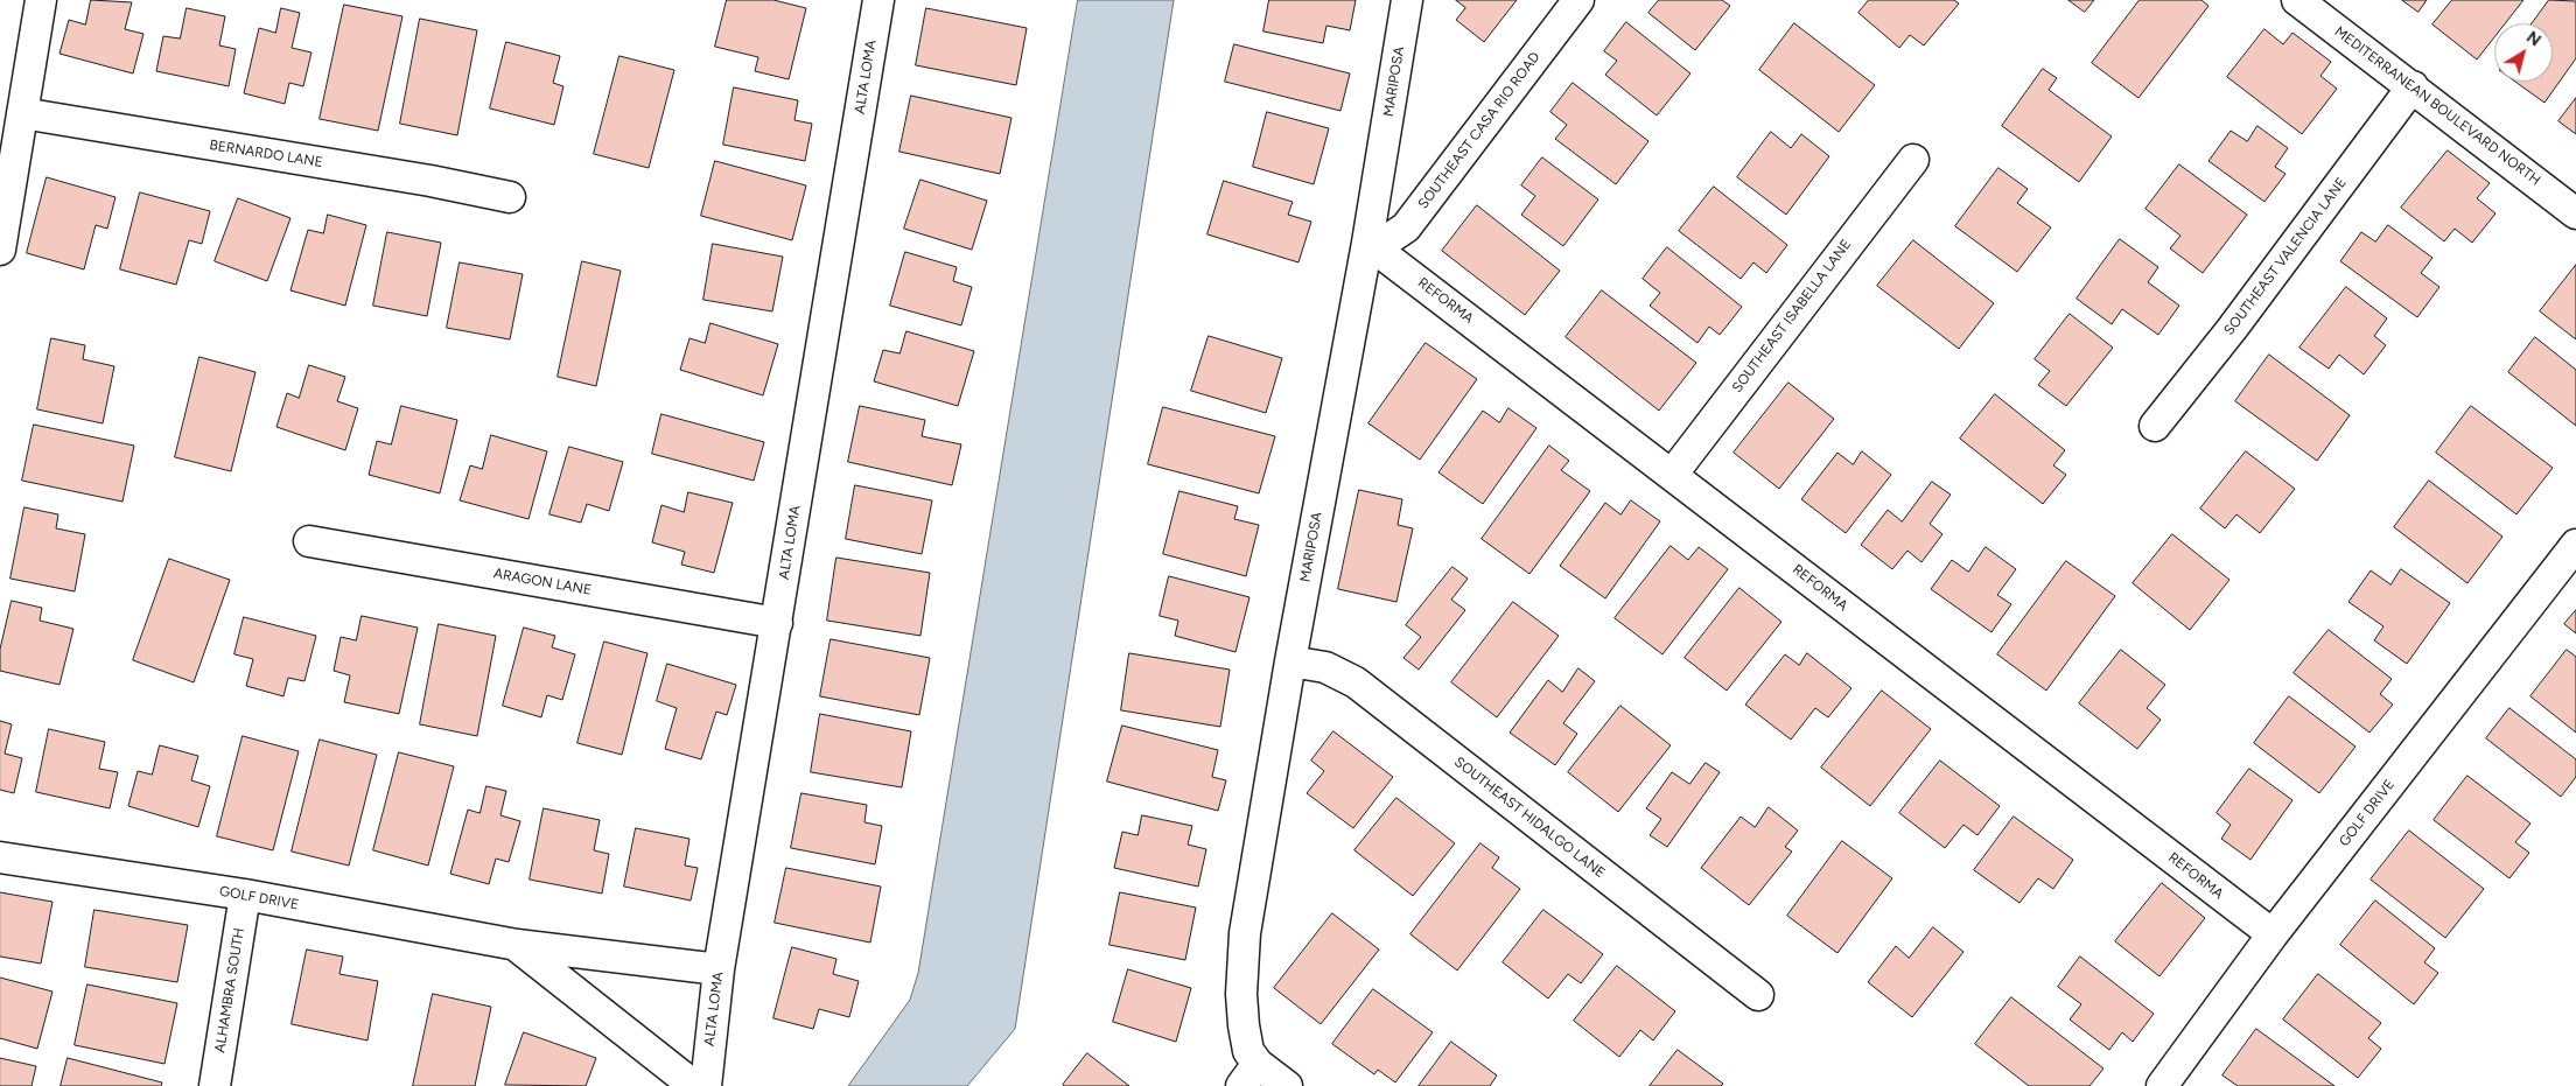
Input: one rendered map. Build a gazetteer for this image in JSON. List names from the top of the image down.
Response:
{
  "streets": {
    "street": [
      "ALTA LOMA",
      "MARIPOSA",
      "MEDITERRANEAN BOULEVARD NORTH",
      "SOUTHEAST CASA RIO ROAD",
      "BERNARDO LANE",
      "SOUTHEAST VALENCIA LANE",
      "REFORMA",
      "SOUTHEAST ISABELLA LANE",
      "ARAGON LANE",
      "GOLF DRIVE",
      "SOUTHEAST HIDALGO LANE",
      "ALHAMBRA SOUTH"
    ]
  },
  "crossings": [
    ["ALTA LOMA", "ARAGON LANE"],
    ["ALTA LOMA", "GOLF DRIVE"],
    ["MARIPOSA", "SOUTHEAST CASA RIO ROAD"],
    ["MARIPOSA", "REFORMA"],
    ["MARIPOSA", "SOUTHEAST HIDALGO LANE"],
    ["MEDITERRANEAN BOULEVARD NORTH", "SOUTHEAST VALENCIA LANE"],
    ["SOUTHEAST CASA RIO ROAD", "REFORMA"],
    ["REFORMA", "SOUTHEAST ISABELLA LANE"],
    ["REFORMA", "GOLF DRIVE"],
    ["GOLF DRIVE", "ALHAMBRA SOUTH"]
  ],
  "north": "top right"
}
